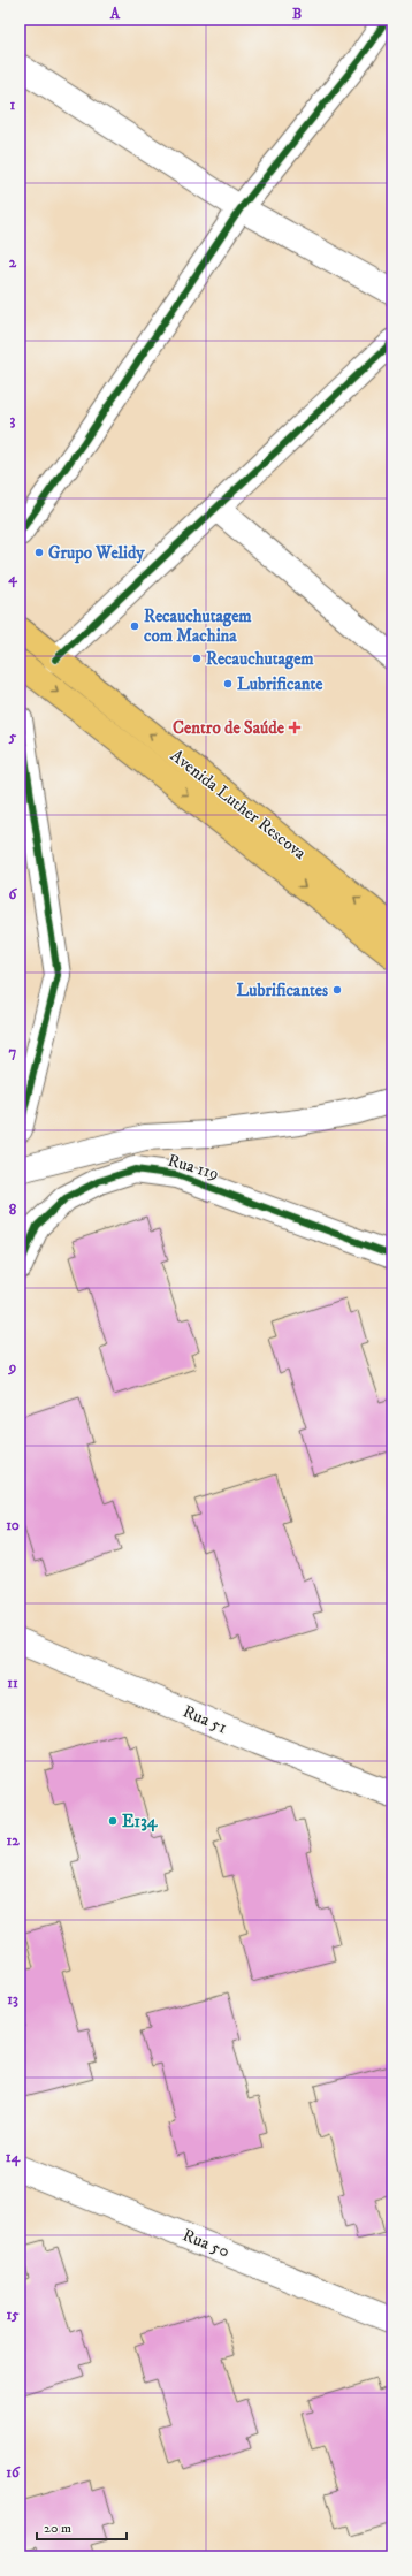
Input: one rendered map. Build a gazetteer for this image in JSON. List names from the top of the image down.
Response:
{
  "streets": {
    "main road": ["Avenida Luther Rescova"],
    "street": ["Rua 119", "Rua 51", "Rua 50"]
  },
  "places": {
    "other": [
      "Grupo Welidy",
      "Recauchutagem com Machina",
      "Recauchutagem",
      "Lubrificante",
      "Lubrificantes",
      "E134"
    ],
    "health": ["Centro de Saúde"]
  },
  "scale_bar": "20 m",
  "grid": {
    "columns": ["A", "B"],
    "rows": [
      "1",
      "2",
      "3",
      "4",
      "5",
      "6",
      "7",
      "8",
      "9",
      "10",
      "11",
      "12",
      "13",
      "14",
      "15",
      "16"
    ]
  }
}
